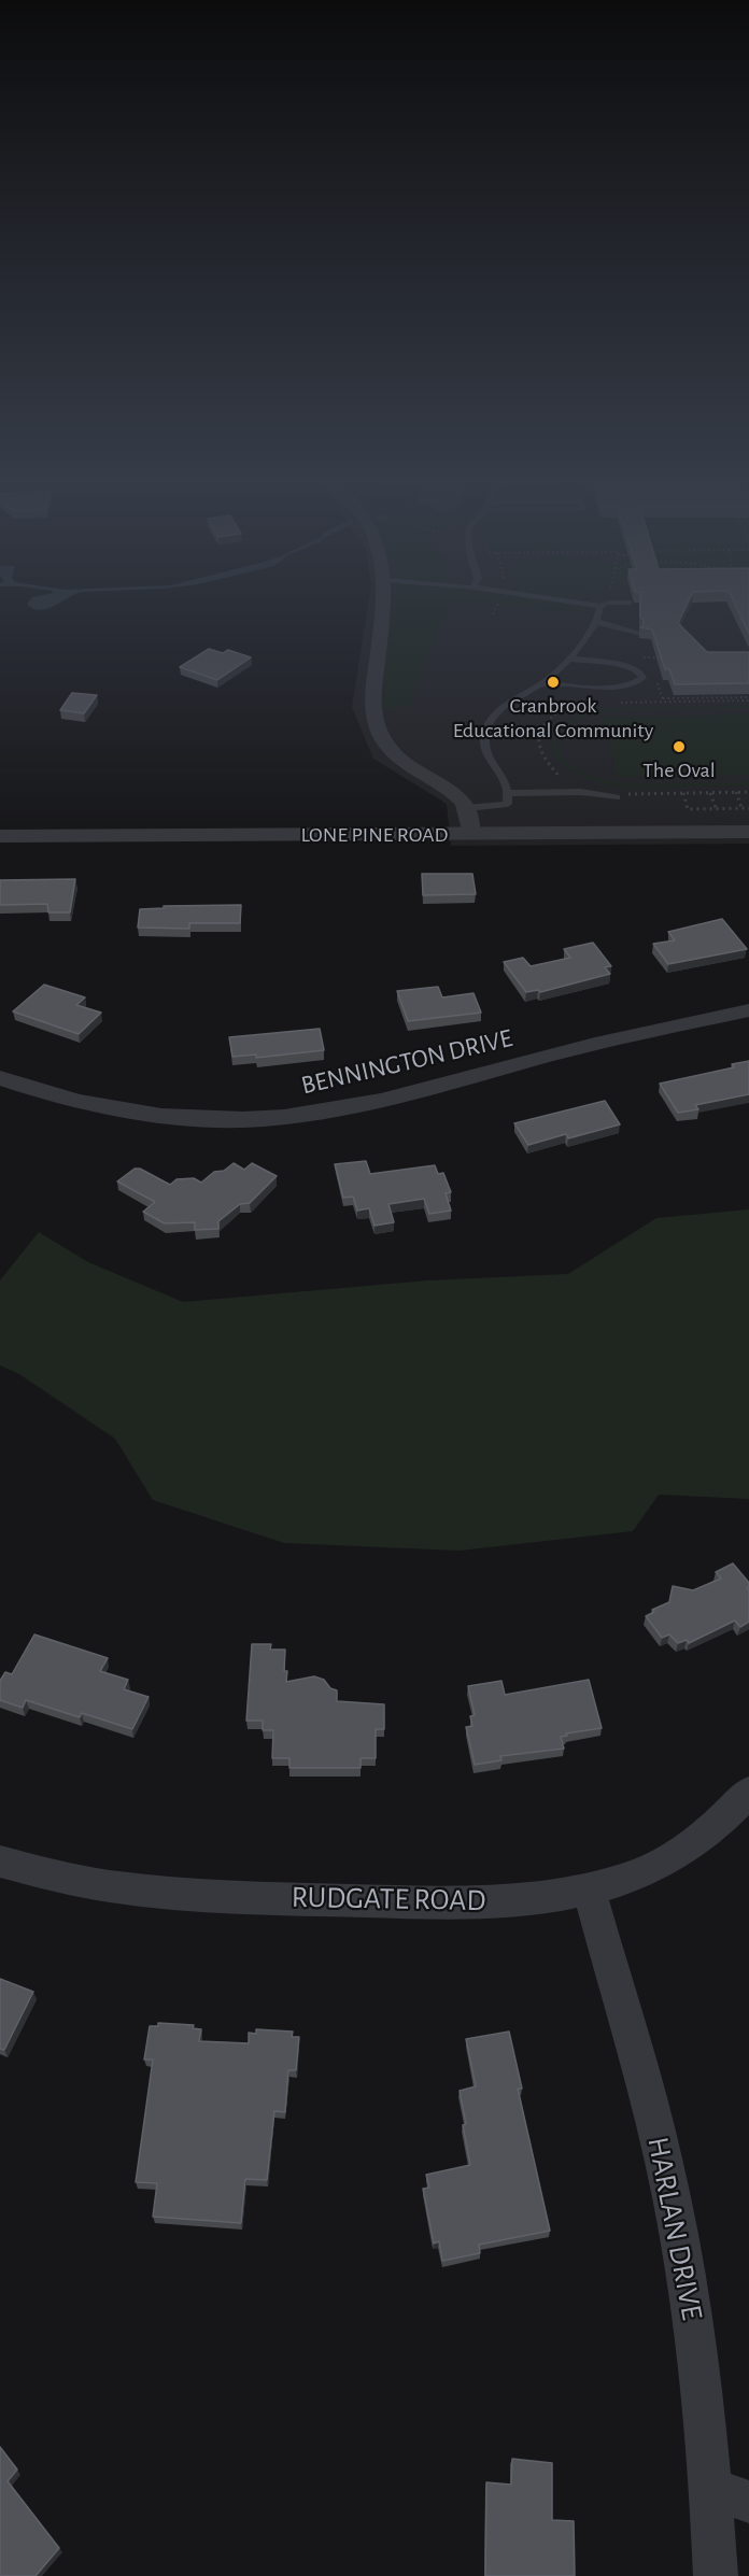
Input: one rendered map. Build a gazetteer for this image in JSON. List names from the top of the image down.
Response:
{
  "streets": {
    "street": [
      "LONE PINE ROAD",
      "BENNINGTON DRIVE",
      "RUDGATE ROAD",
      "HARLAN DRIVE"
    ]
  },
  "crossings": [
    ["RUDGATE ROAD", "HARLAN DRIVE"]
  ],
  "places": ["Cranbrook Educational Community", "The Oval"]
}
